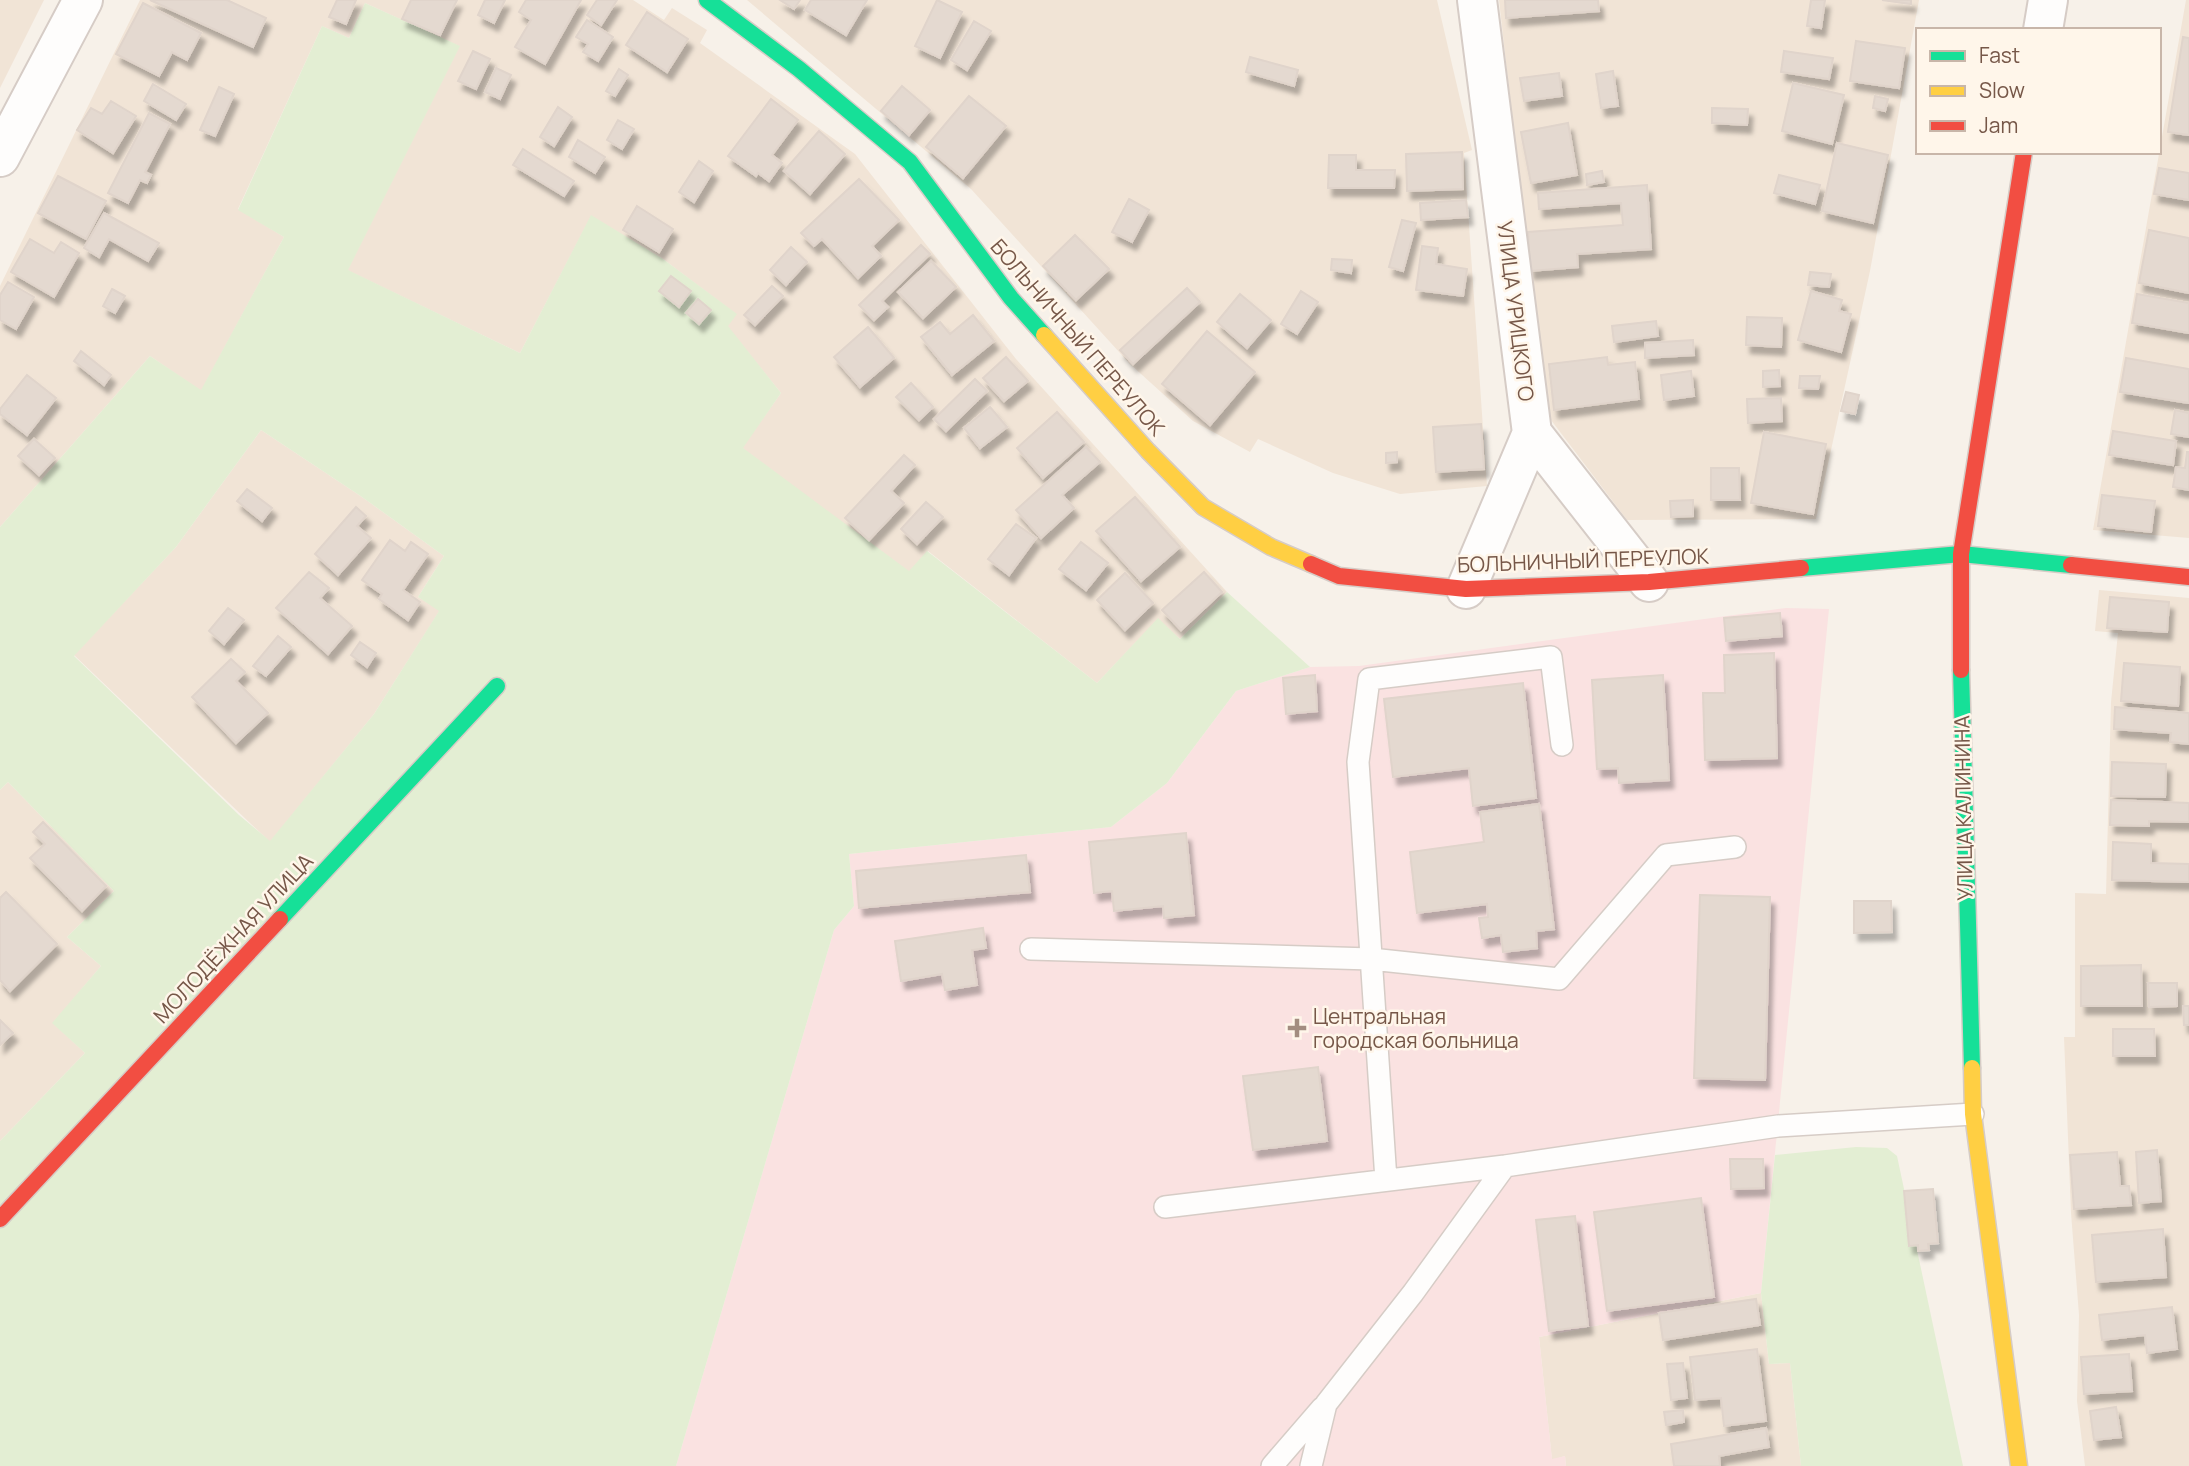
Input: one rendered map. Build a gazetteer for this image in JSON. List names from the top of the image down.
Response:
{
  "streets": {
    "street": [
      "УЛИЦА УРИЦКОГО",
      "БОЛЬНИЧНЫЙ ПЕРЕУЛОК",
      "УЛИЦА КАЛИНИНА",
      "МОЛОДЁЖНАЯ УЛИЦА"
    ]
  },
  "crossings": [
    ["БОЛЬНИЧНЫЙ ПЕРЕУЛОК", "УЛИЦА КАЛИНИНА"]
  ],
  "places": {
    "health": ["Центральная городская больница"]
  },
  "legend": ["Fast", "Slow", "Jam"]
}
